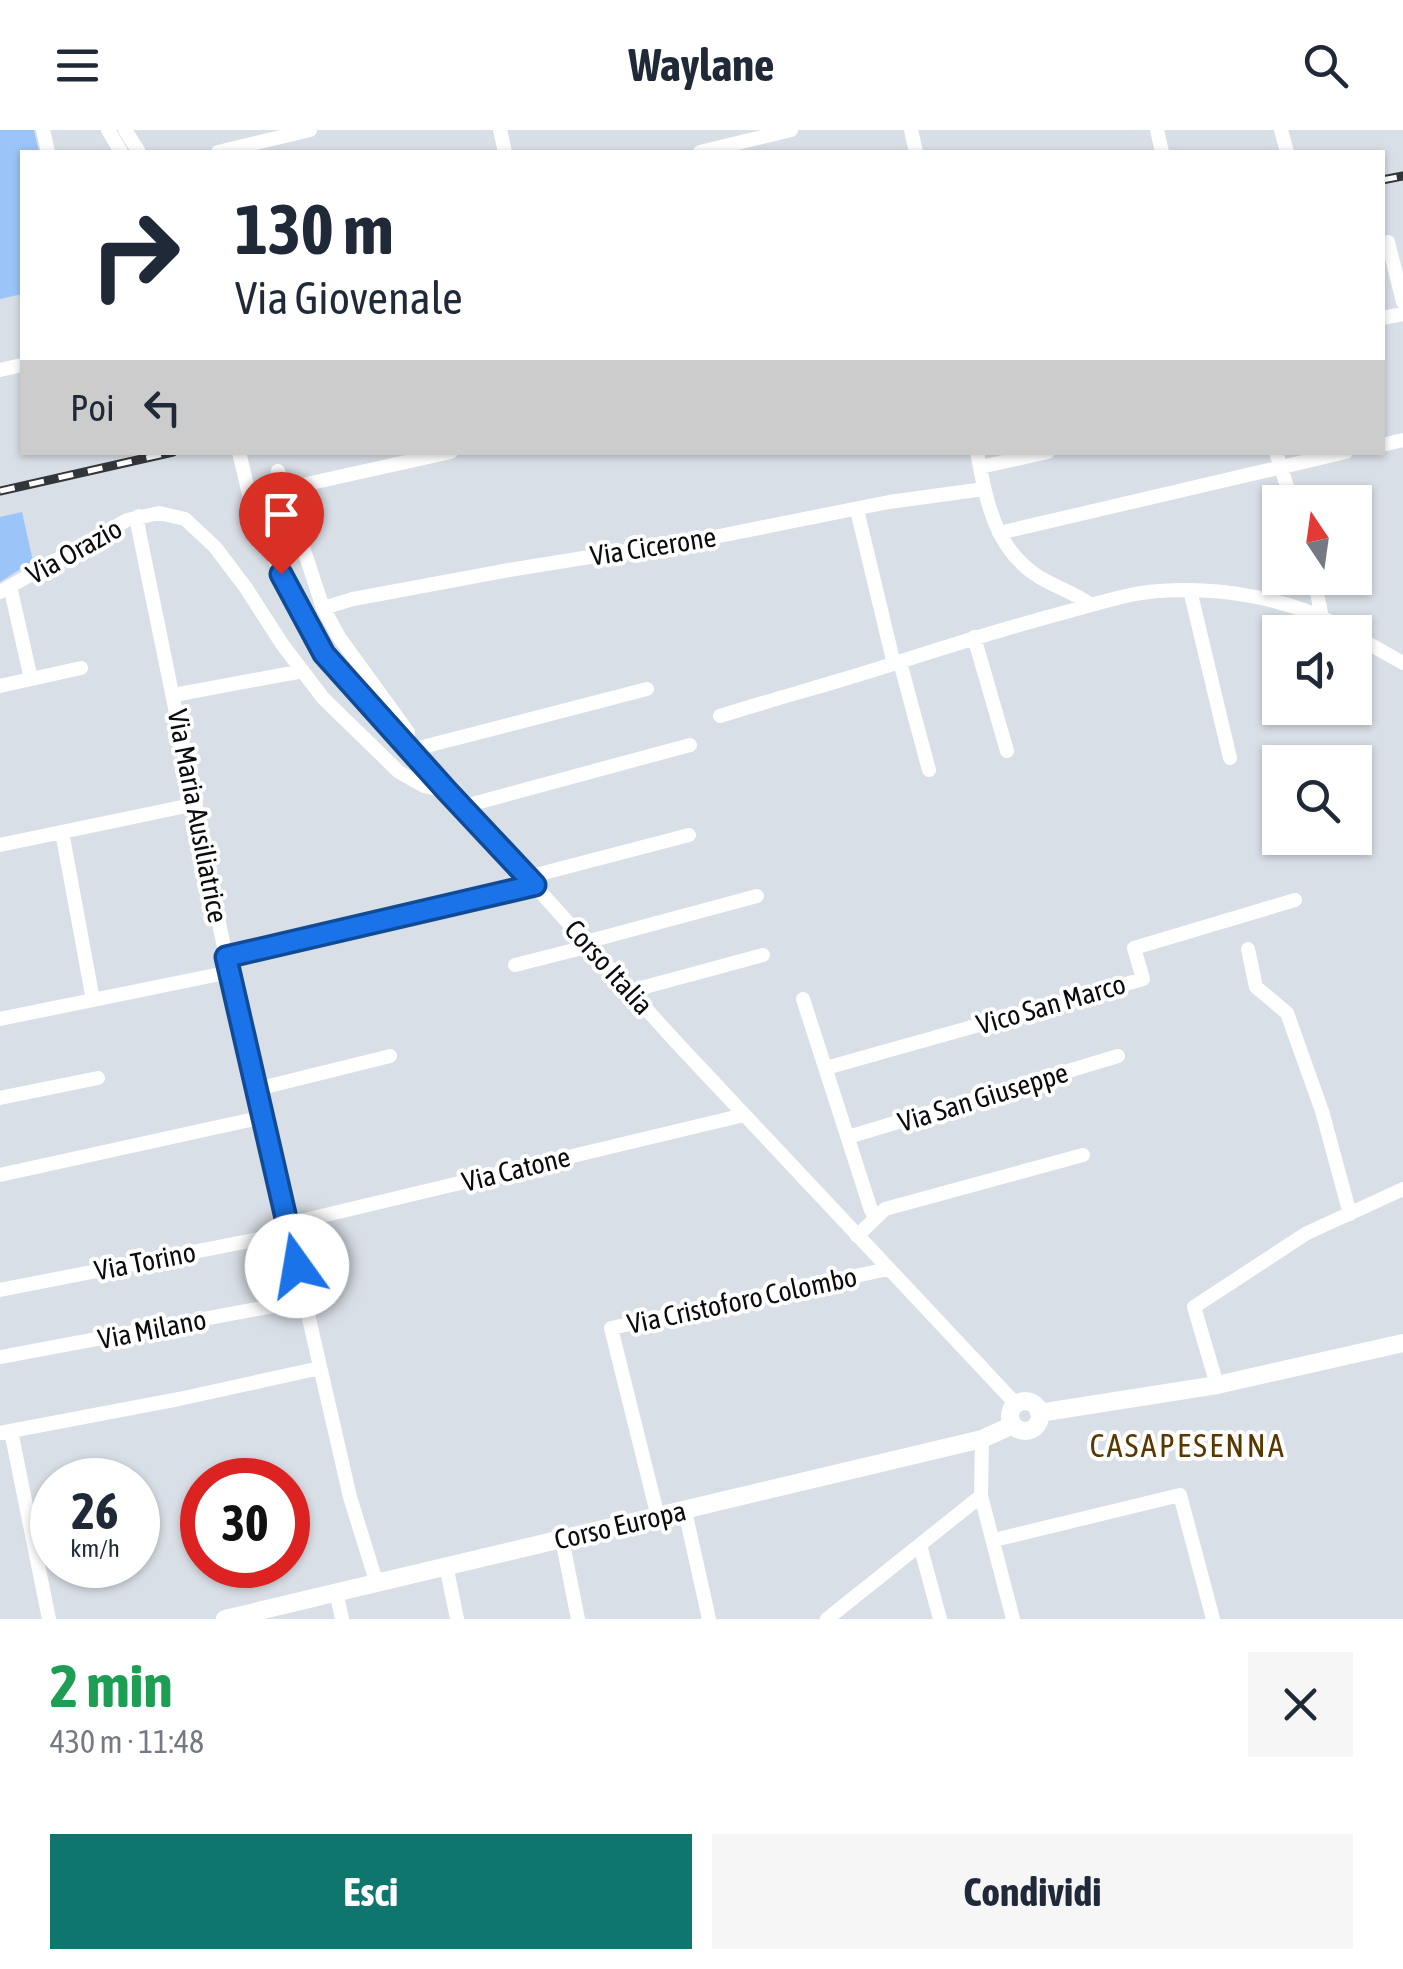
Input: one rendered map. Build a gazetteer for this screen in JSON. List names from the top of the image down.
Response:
{
  "streets": {
    "street": [
      "Via Cicerone",
      "Via Orazio",
      "Via Maria Ausiliatrice",
      "Corso Italia",
      "Vico San Marco",
      "Via San Giuseppe",
      "Via Catone",
      "Via Torino",
      "Via Cristoforo Colombo",
      "Via Milano",
      "Corso Europa"
    ]
  },
  "crossings": [
    ["Via Orazio", "Via Maria Ausiliatrice"],
    ["Via Orazio", "Corso Italia"],
    ["Via Maria Ausiliatrice", "Via Catone"],
    ["Via Maria Ausiliatrice", "Via Torino"],
    ["Via Maria Ausiliatrice", "Via Milano"],
    ["Via Maria Ausiliatrice", "Corso Europa"],
    ["Corso Italia", "Via Catone"],
    ["Corso Italia", "Via Cristoforo Colombo"],
    ["Corso Italia", "Corso Europa"],
    ["Via Catone", "Via Torino"],
    ["Via Cristoforo Colombo", "Corso Europa"]
  ],
  "districts": ["CASAPESENNA"],
  "north": "top",
  "page": {
    "header": "Waylane",
    "turn": ["130 m", "Via Giovenale"],
    "then": "Poi",
    "speed": "26 km/h",
    "limit": "30",
    "heading": ["2 min", "430 m · 11:48"],
    "buttons": ["Esci", "Condividi"]
  }
}
